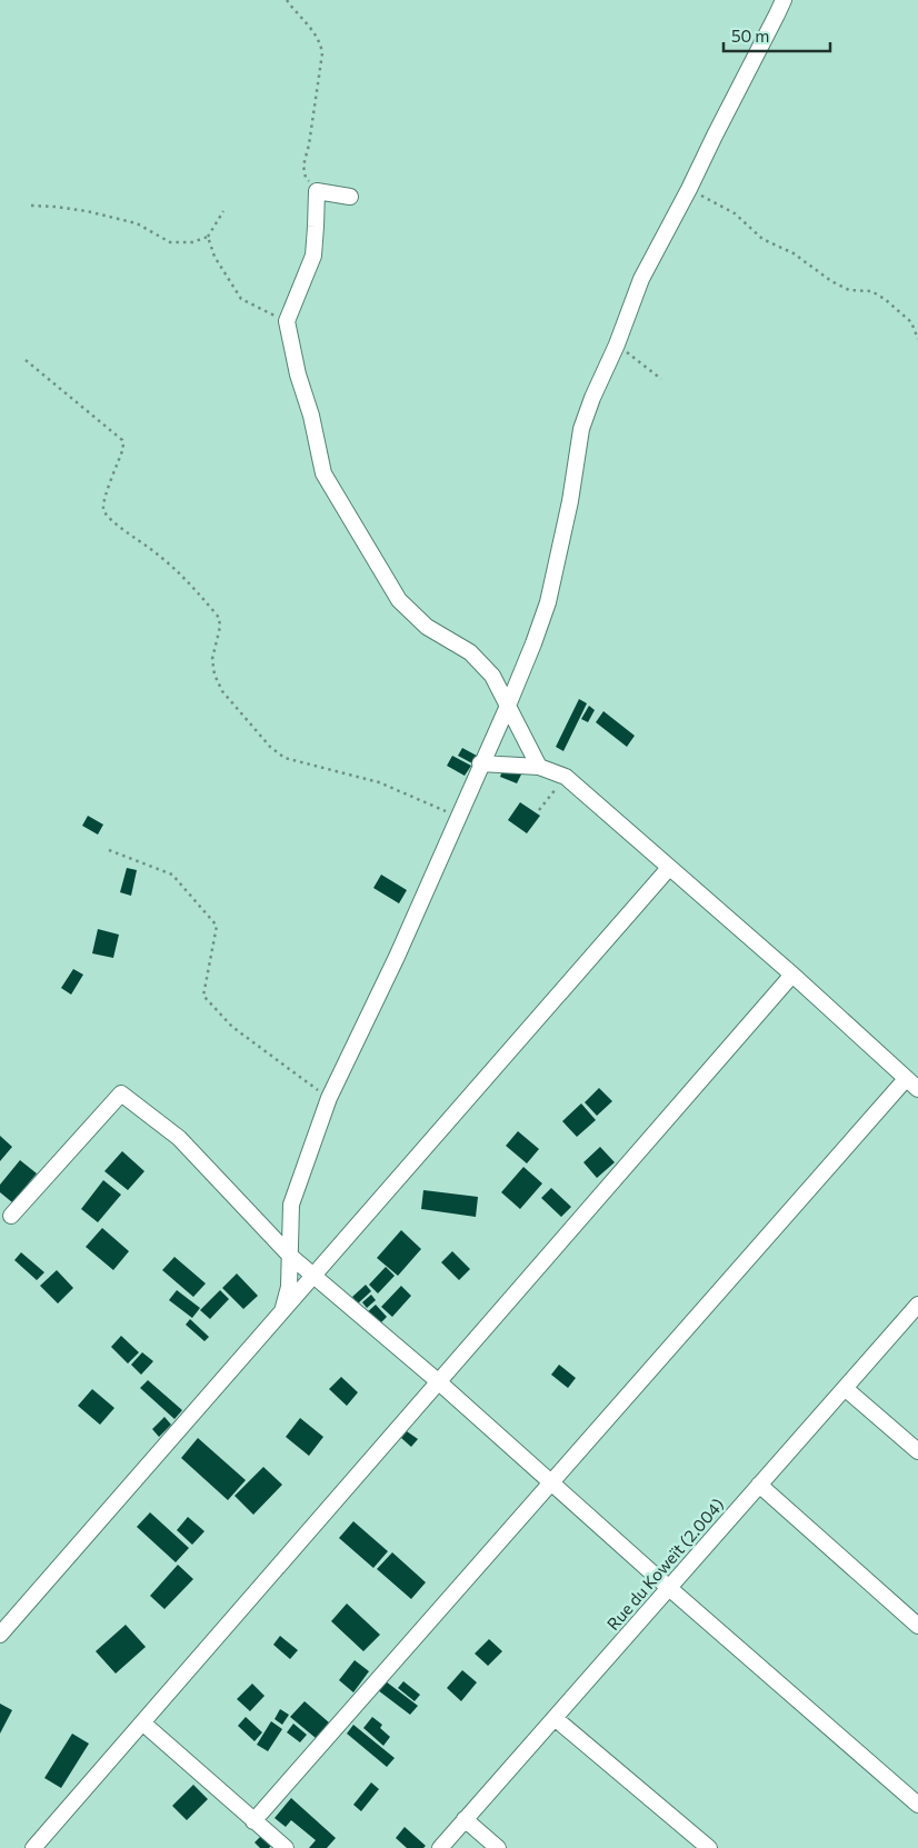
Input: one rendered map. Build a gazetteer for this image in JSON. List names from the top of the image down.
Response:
{
  "streets": {
    "street": ["Rue du Koweït (2.004)"]
  },
  "scale_bar": "50 m"
}
